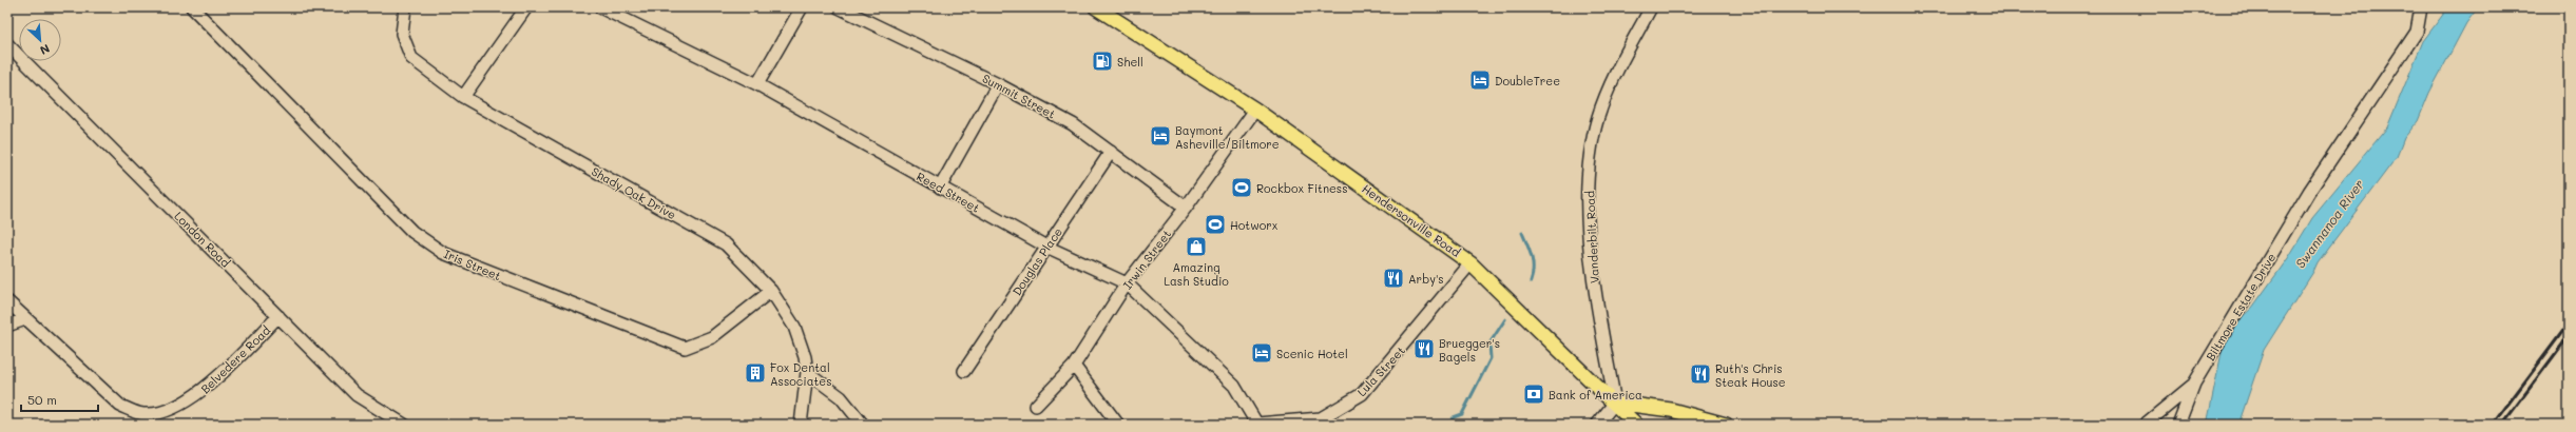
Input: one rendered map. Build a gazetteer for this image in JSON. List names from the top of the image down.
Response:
{
  "streets": {
    "main road": ["Hendersonville Road"],
    "street": [
      "Summit Street",
      "Reed Street",
      "Shady Oak Drive",
      "Vanderbilt Road",
      "London Road",
      "Irwin Street",
      "Douglas Place",
      "Iris Street",
      "Biltmore Estate Drive",
      "Belvedere Road",
      "Lula Street"
    ]
  },
  "crossings": [
    ["Summit Street", "Irwin Street"],
    ["Summit Street", "Douglas Place"],
    ["Reed Street", "Irwin Street"],
    ["Reed Street", "Douglas Place"],
    ["Reed Street", "Lula Street"],
    ["Shady Oak Drive", "Iris Street"],
    ["Hendersonville Road", "Vanderbilt Road"],
    ["Hendersonville Road", "Irwin Street"],
    ["Hendersonville Road", "Lula Street"],
    ["London Road", "Belvedere Road"]
  ],
  "water": ["Swannanoa River"],
  "places": {
    "fuel station": ["Shell"],
    "hotel": ["DoubleTree", "Baymont Asheville/Biltmore", "Scenic Hotel"],
    "sports": ["Rockbox Fitness", "Hotworx"],
    "shop": ["Amazing Lash Studio"],
    "restaurant": ["Arby's", "Bruegger's Bagels", "Ruth's Chris Steak House"],
    "building": ["Fox Dental Associates"],
    "bank": ["Bank of America"]
  },
  "scale_bar": "50 m",
  "north": "bottom right"
}
